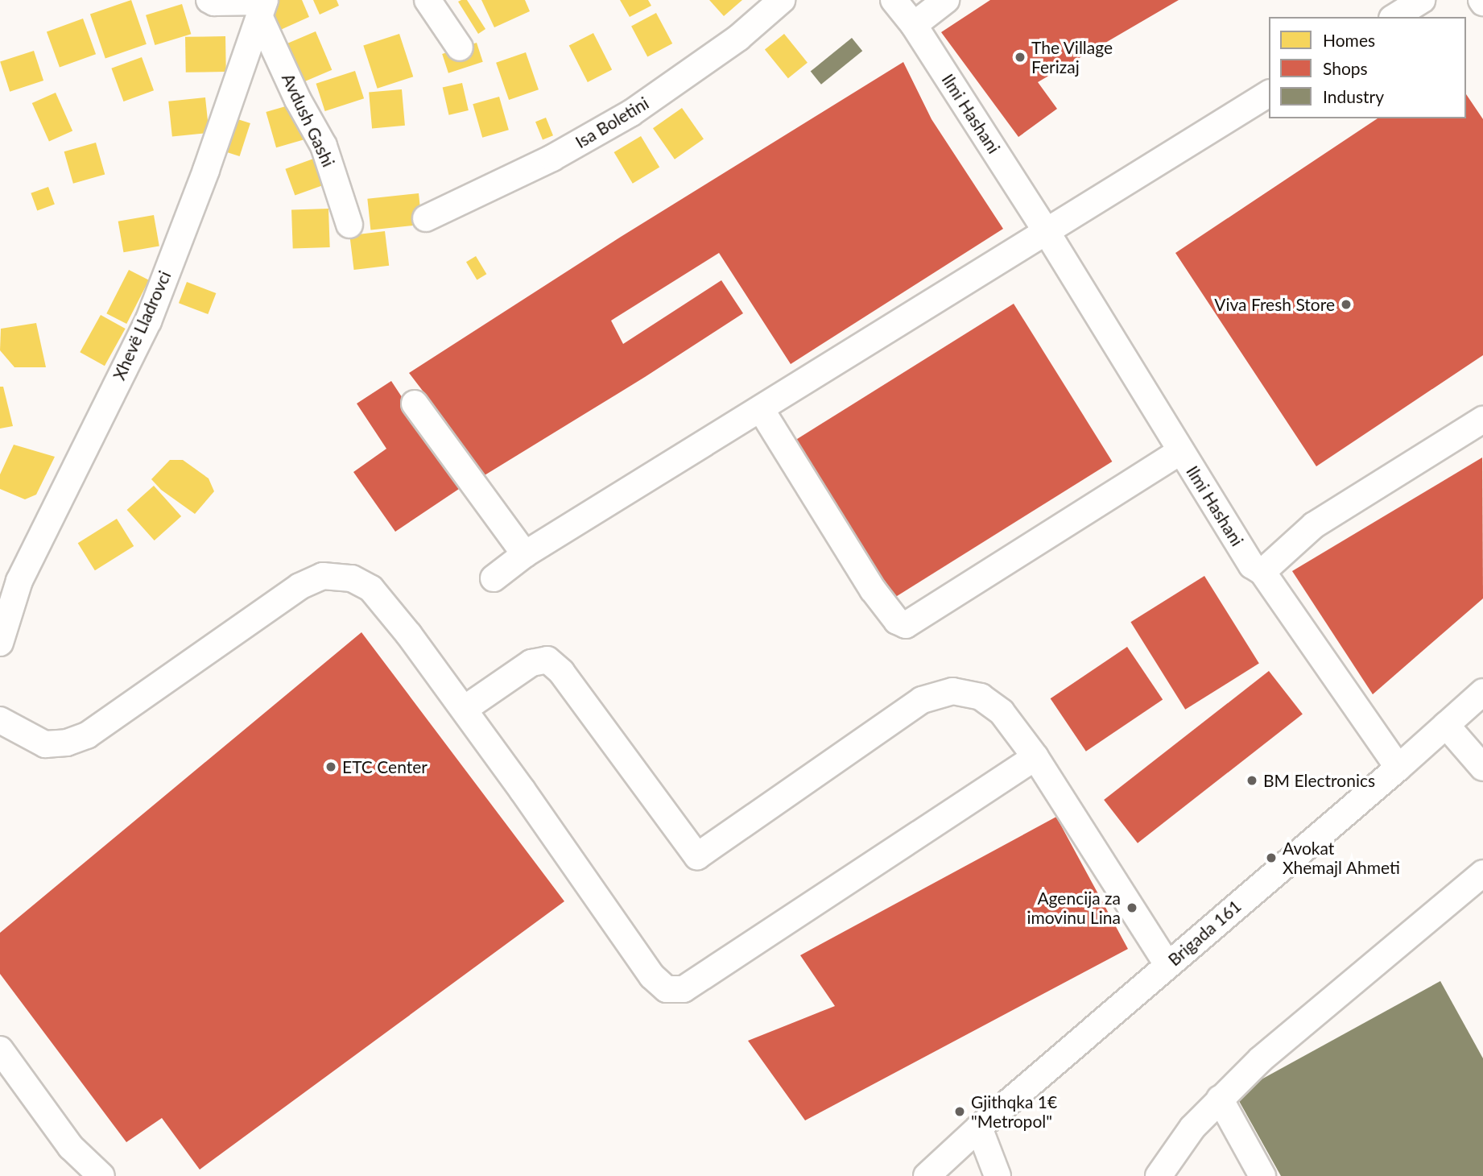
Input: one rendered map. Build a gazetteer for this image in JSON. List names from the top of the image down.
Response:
{
  "streets": {
    "street": [
      "Ilmi Hashani",
      "Avdush Gashi",
      "Isa Boletini",
      "Xhevë Lladrovci",
      "Brigada 161"
    ]
  },
  "crossings": [
    ["Ilmi Hashani", "Brigada 161"],
    ["Avdush Gashi", "Xhevë Lladrovci"]
  ],
  "places": [
    "The Village Ferizaj",
    "Viva Fresh Store",
    "ETC Center",
    "BM Electronics",
    "Avokat Xhemajl Ahmeti",
    "Agencija za imovinu Lina",
    "Gjithqka 1€ \"Metropol\""
  ],
  "legend": ["Homes", "Shops", "Industry"]
}
